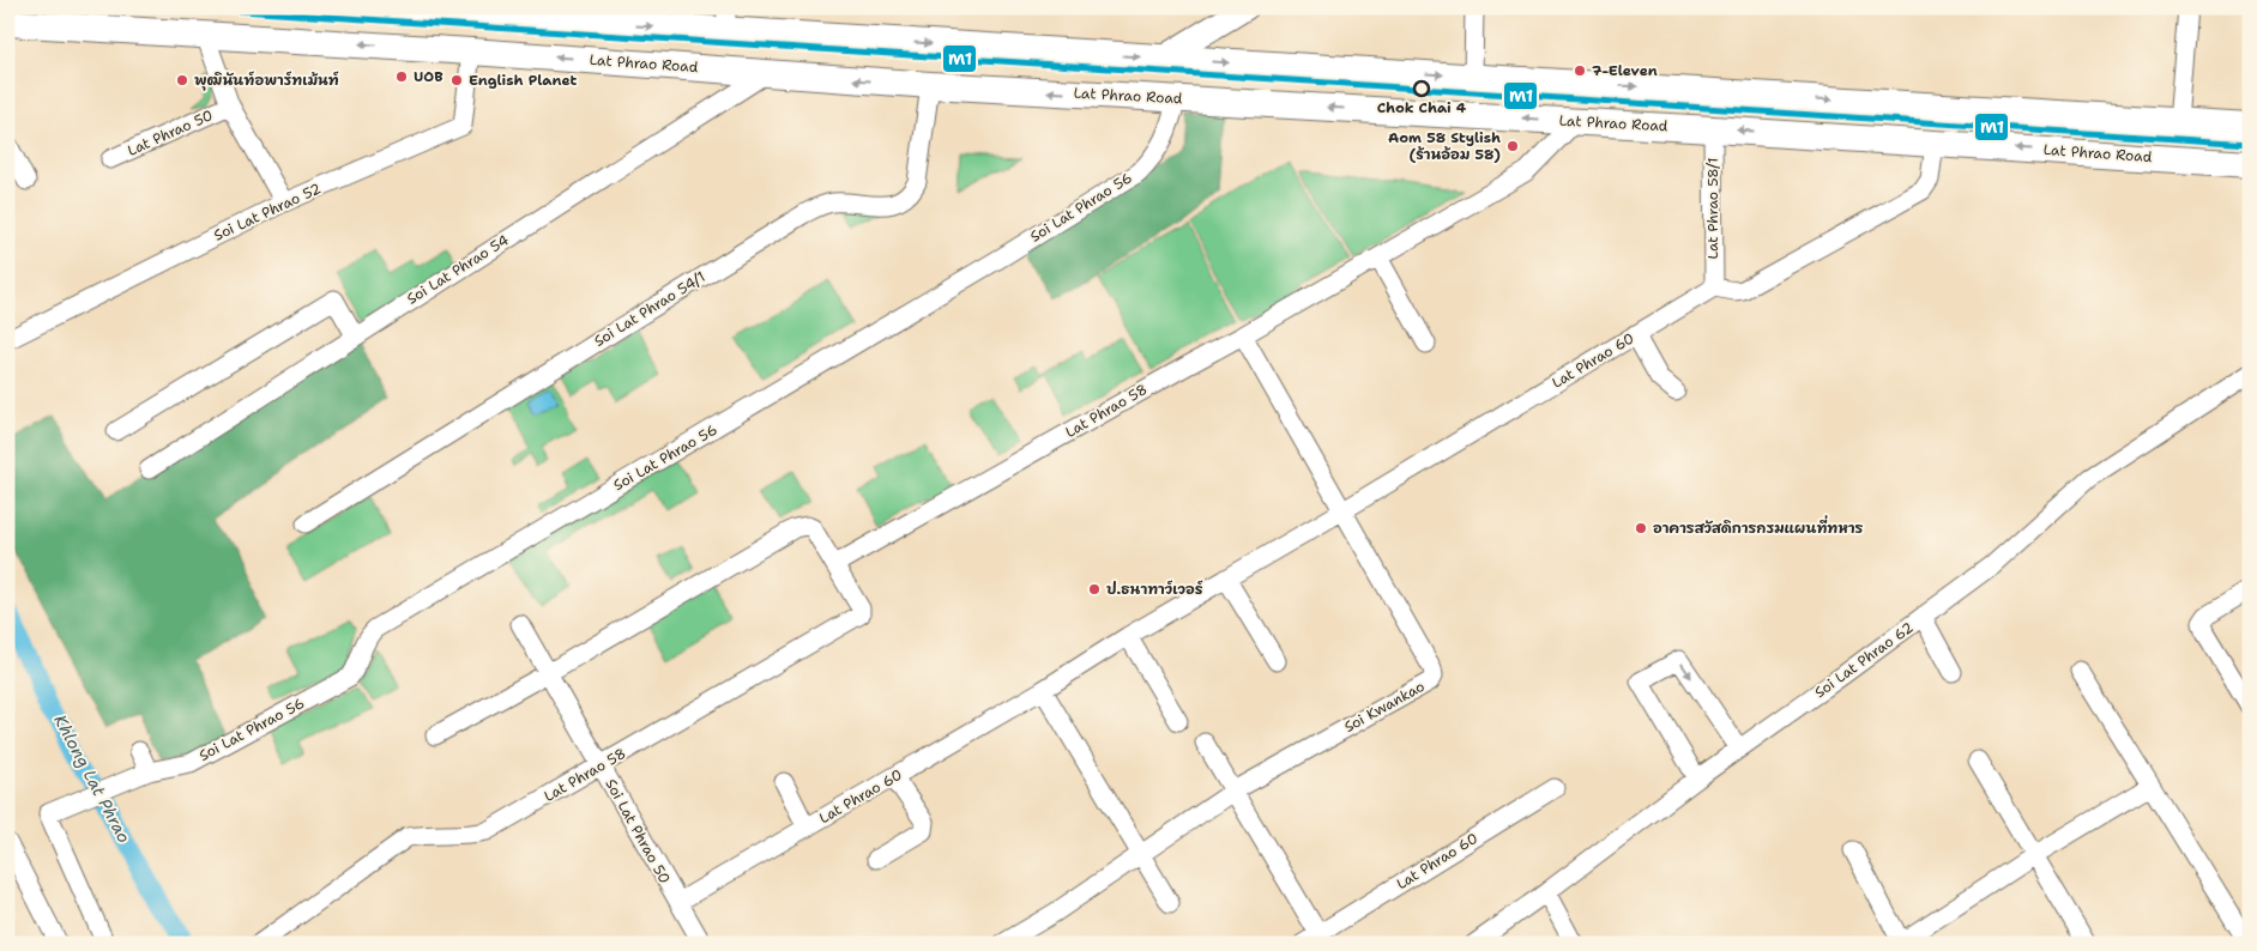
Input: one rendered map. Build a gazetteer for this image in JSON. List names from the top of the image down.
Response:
{
  "streets": {
    "main road": ["Lat Phrao Road"],
    "street": [
      "Lat Phrao 50",
      "Soi Lat Phrao 56",
      "Lat Phrao 58/1",
      "Soi Lat Phrao 52",
      "Soi Lat Phrao 54",
      "Soi Lat Phrao 54/1",
      "Lat Phrao 60",
      "Lat Phrao 58",
      "Soi Lat Phrao 62",
      "Soi Kwankao",
      "Soi Lat Phrao 50"
    ]
  },
  "crossings": [
    ["Lat Phrao Road", "Soi Lat Phrao 56"],
    ["Lat Phrao Road", "Lat Phrao 58/1"],
    ["Lat Phrao Road", "Soi Lat Phrao 52"],
    ["Lat Phrao Road", "Soi Lat Phrao 54"],
    ["Lat Phrao Road", "Soi Lat Phrao 54/1"],
    ["Lat Phrao Road", "Lat Phrao 58"],
    ["Lat Phrao 58/1", "Lat Phrao 60"],
    ["Lat Phrao 60", "Soi Kwankao"],
    ["Lat Phrao 60", "Soi Lat Phrao 50"],
    ["Lat Phrao 58", "Soi Kwankao"],
    ["Lat Phrao 58", "Soi Lat Phrao 50"]
  ],
  "water": ["Khlong Lat Phrao"],
  "places": [
    "7-Eleven",
    "UOB",
    "พุฒินันท์อพาร์ทเม้นท์",
    "English Planet",
    "Chok Chai 4",
    "Aom 58 Stylish (ร้านอ้อม 58)",
    "อาคารสวัสดิการกรมแผนที่ทหาร",
    "ป.ธนาทาว์เวอร์"
  ],
  "lines": ["transit line M1"]
}
